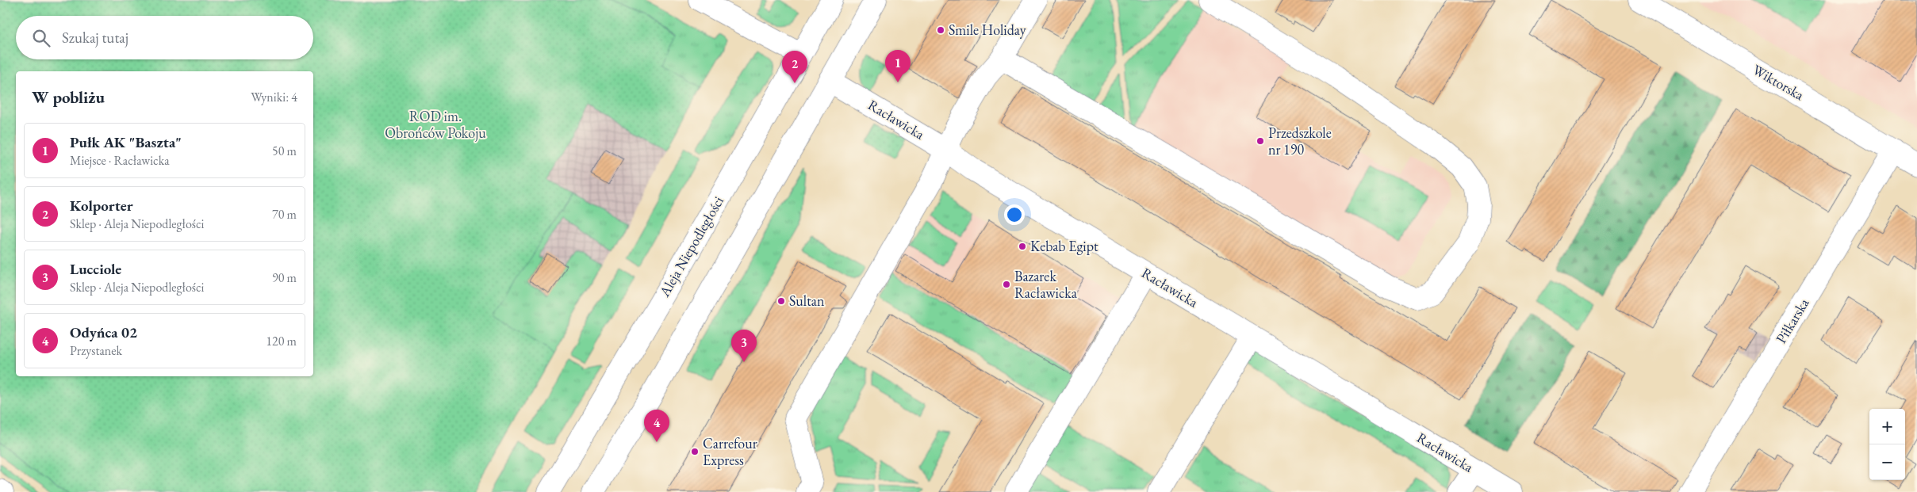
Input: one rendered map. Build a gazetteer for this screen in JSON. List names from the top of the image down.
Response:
{
  "streets": {
    "street": [
      "Wiktorska",
      "Racławicka",
      "Aleja Niepodległości",
      "Piłkarska"
    ]
  },
  "crossings": [
    ["Wiktorska", "Piłkarska"]
  ],
  "parks": ["ROD im. Obrońców Pokoju"],
  "places": [
    "Smile Holiday",
    "Przedszkole nr 190",
    "Kebab Egipt",
    "Bazarek Racławicka",
    "Sultan",
    "Carrefour Express"
  ],
  "page": {
    "search": "Szukaj tutaj",
    "pins": [
      "1",
      "2",
      "3",
      "4"
    ],
    "heading": ["W pobliżu", "Wyniki: 4"],
    "list": [
      {
        "mark": "1",
        "name": "Pułk AK \"Baszta\"",
        "note": "Miejsce · Racławicka",
        "value": "50 m"
      },
      {
        "mark": "2",
        "name": "Kolporter",
        "note": "Sklep · Aleja Niepodległości",
        "value": "70 m"
      },
      {
        "mark": "3",
        "name": "Lucciole",
        "note": "Sklep · Aleja Niepodległości",
        "value": "90 m"
      },
      {
        "mark": "4",
        "name": "Odyńca 02",
        "note": "Przystanek",
        "value": "120 m"
      }
    ],
    "map_buttons": ["+", "−"]
  }
}
